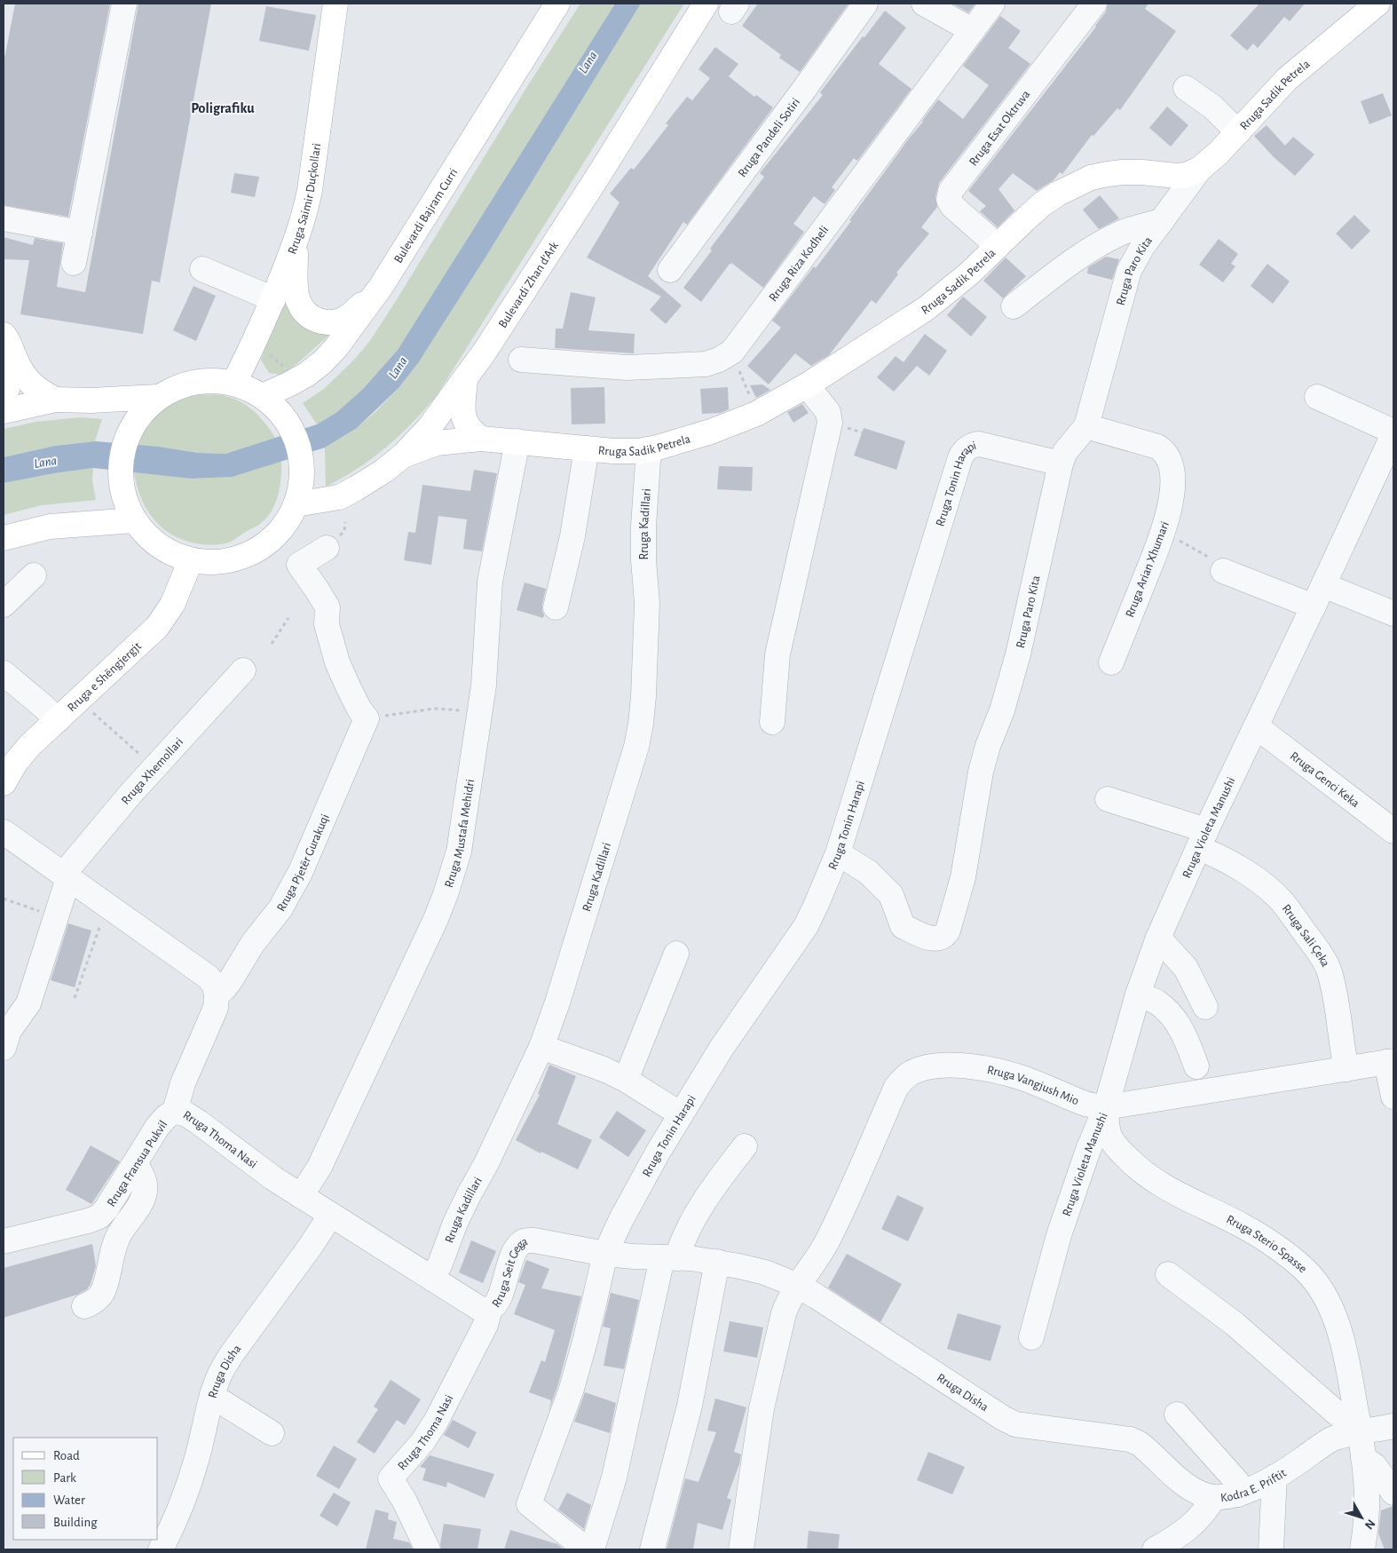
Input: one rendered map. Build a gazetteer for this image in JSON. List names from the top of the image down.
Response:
{
  "streets": {
    "main road": [
      "Rruga Sadik Petrela",
      "Rruga Saimir Duçkollari",
      "Bulevardi Bajram Curri",
      "Bulevardi Zhan d'Ark",
      "Rruga e Shëngjergjt"
    ],
    "street": [
      "Rruga Esat Oktruva",
      "Rruga Pandeli Sotiri",
      "Rruga Riza Kodheli",
      "Rruga Paro Kita",
      "Rruga Tonin Harapi",
      "Rruga Kadillari",
      "Rruga Arian Xhumari",
      "Rruga Xhemollari",
      "Rruga Genci Keka",
      "Rruga Violeta Manushi",
      "Rruga Mustafa Mehidri",
      "Rruga Pjetër Gurakuqi",
      "Rruga Sali Çeka",
      "Rruga Vangjush Mio",
      "Rruga Thoma Nasi",
      "Rruga Fransua Pukvil",
      "Rruga Sterio Spasse",
      "Rruga Seit Gega",
      "Rruga Disha",
      "Kodra E. Priftit"
    ]
  },
  "crossings": [
    ["Rruga Sadik Petrela", "Rruga Esat Oktruva"],
    ["Rruga Sadik Petrela", "Rruga Paro Kita"],
    ["Rruga Sadik Petrela", "Bulevardi Zhan d'Ark"],
    ["Rruga Sadik Petrela", "Rruga Kadillari"],
    ["Rruga Sadik Petrela", "Rruga Mustafa Mehidri"],
    ["Rruga Paro Kita", "Rruga Tonin Harapi"],
    ["Rruga Paro Kita", "Rruga Arian Xhumari"],
    ["Rruga Tonin Harapi", "Rruga Seit Gega"],
    ["Rruga Kadillari", "Rruga Seit Gega"],
    ["Rruga Genci Keka", "Rruga Violeta Manushi"],
    ["Rruga Violeta Manushi", "Rruga Sali Çeka"],
    ["Rruga Violeta Manushi", "Rruga Vangjush Mio"],
    ["Rruga Violeta Manushi", "Rruga Sterio Spasse"],
    ["Rruga Mustafa Mehidri", "Rruga Thoma Nasi"],
    ["Rruga Pjetër Gurakuqi", "Rruga Fransua Pukvil"],
    ["Rruga Sali Çeka", "Rruga Vangjush Mio"],
    ["Rruga Vangjush Mio", "Rruga Sterio Spasse"],
    ["Rruga Vangjush Mio", "Rruga Disha"],
    ["Rruga Thoma Nasi", "Rruga Fransua Pukvil"],
    ["Rruga Thoma Nasi", "Rruga Seit Gega"],
    ["Rruga Thoma Nasi", "Rruga Disha"],
    ["Rruga Sterio Spasse", "Kodra E. Priftit"],
    ["Rruga Seit Gega", "Rruga Disha"],
    ["Rruga Disha", "Kodra E. Priftit"]
  ],
  "districts": ["Poligrafiku"],
  "water": ["Lana"],
  "legend": [
    "Road",
    "Park",
    "Water",
    "Building"
  ],
  "north": "bottom right"
}
